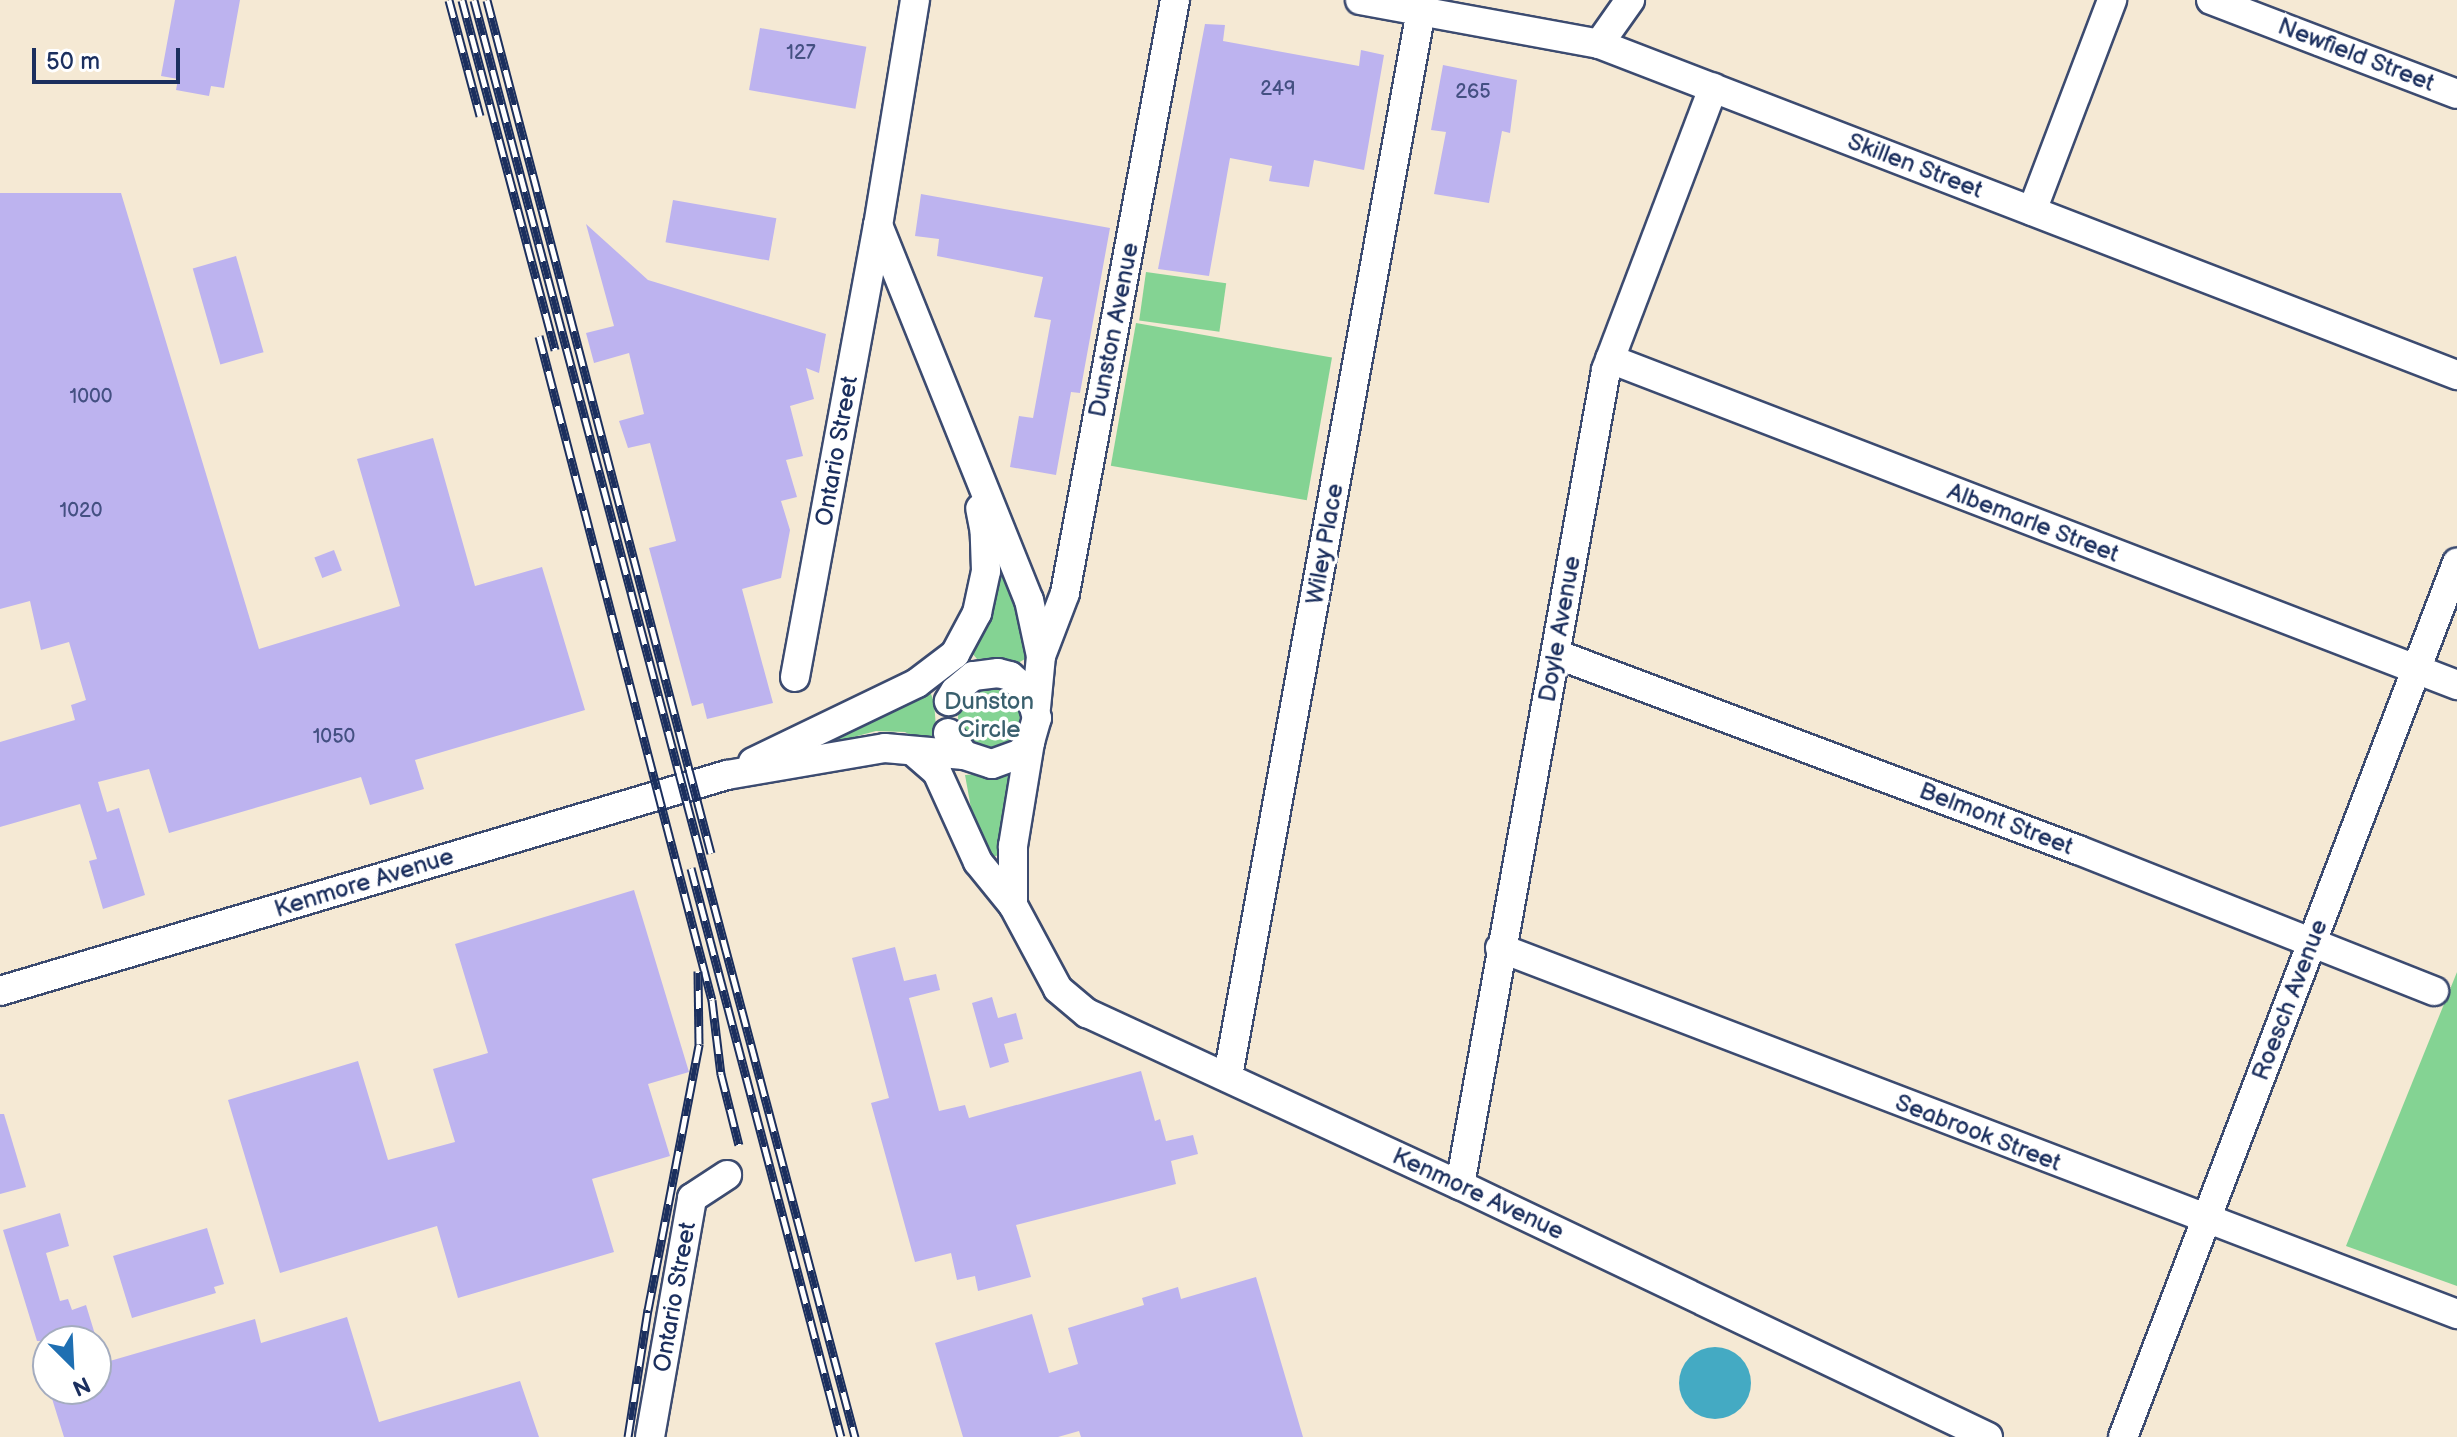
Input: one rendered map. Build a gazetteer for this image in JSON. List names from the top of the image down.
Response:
{
  "streets": {
    "street": [
      "Newfield Street",
      "Skillen Street",
      "Dunston Avenue",
      "Ontario Street",
      "Albemarle Street",
      "Wiley Place",
      "Doyle Avenue",
      "Belmont Street",
      "Kenmore Avenue",
      "Roesch Avenue",
      "Seabrook Street"
    ]
  },
  "crossings": [
    ["Skillen Street", "Wiley Place"],
    ["Skillen Street", "Doyle Avenue"],
    ["Albemarle Street", "Doyle Avenue"],
    ["Albemarle Street", "Roesch Avenue"],
    ["Wiley Place", "Kenmore Avenue"],
    ["Doyle Avenue", "Belmont Street"],
    ["Doyle Avenue", "Kenmore Avenue"],
    ["Doyle Avenue", "Seabrook Street"],
    ["Belmont Street", "Roesch Avenue"],
    ["Roesch Avenue", "Seabrook Street"]
  ],
  "parks": ["Dunston Circle"],
  "house_numbers": [
    "127",
    "249",
    "265",
    "1000",
    "1020",
    "1050"
  ],
  "scale_bar": "50 m",
  "north": "bottom right"
}
